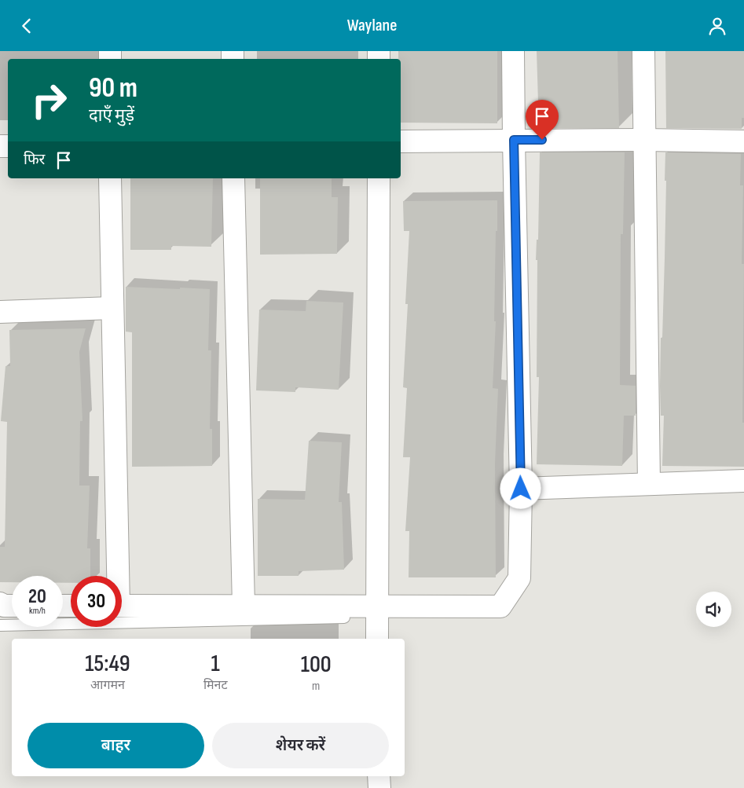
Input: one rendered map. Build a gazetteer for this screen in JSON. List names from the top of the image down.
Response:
{
  "page": {
    "header": "Waylane",
    "turn": ["90 m", "दाएँ मुड़ें"],
    "then": "फिर",
    "speed": "20 km/h",
    "limit": "30",
    "eta": [
      "15:49",
      "आगमन",
      "1",
      "मिनट",
      "100",
      "m"
    ],
    "buttons": ["बाहर", "शेयर करें"]
  }
}
